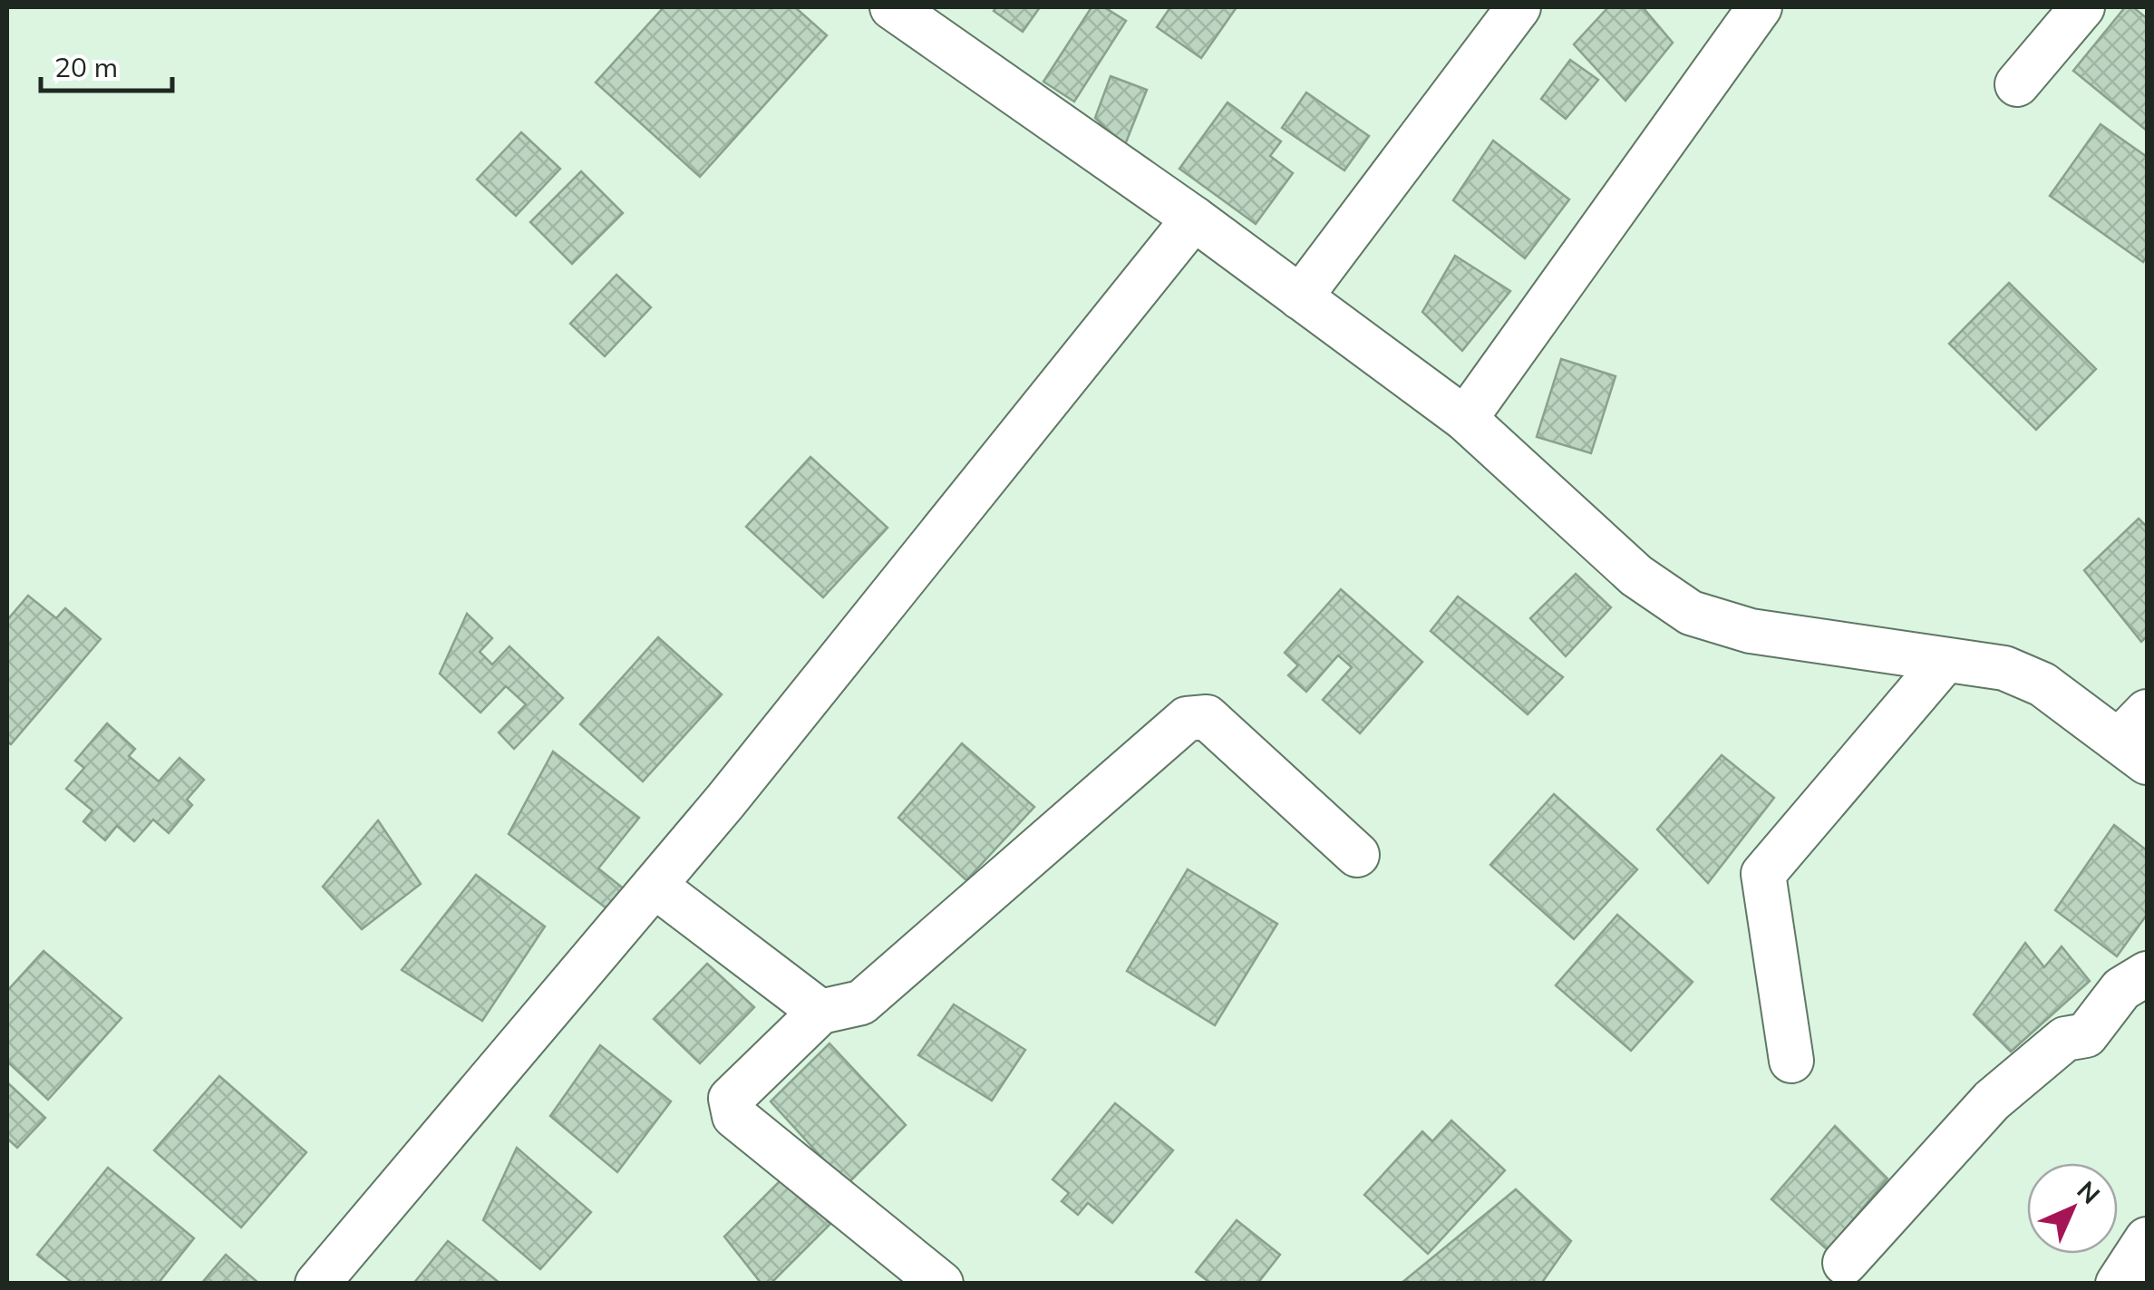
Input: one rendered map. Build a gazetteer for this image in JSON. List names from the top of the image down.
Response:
{
  "scale_bar": "20 m",
  "north": "top right"
}
